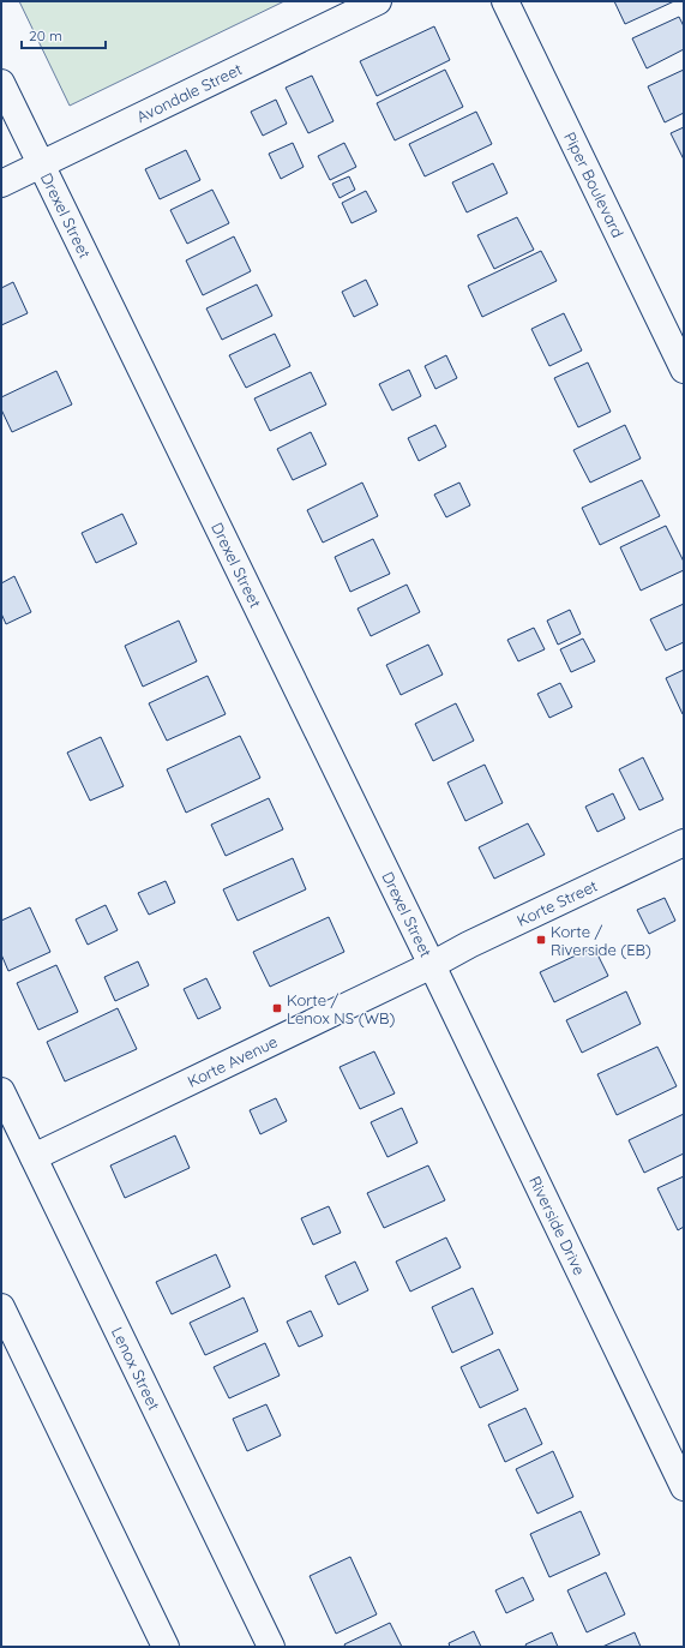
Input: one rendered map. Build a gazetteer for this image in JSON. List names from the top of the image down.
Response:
{
  "streets": {
    "street": [
      "Avondale Street",
      "Piper Boulevard",
      "Drexel Street",
      "Korte Street",
      "Korte Avenue",
      "Riverside Drive",
      "Lenox Street"
    ]
  },
  "crossings": [
    ["Avondale Street", "Drexel Street"],
    ["Drexel Street", "Korte Street"],
    ["Drexel Street", "Korte Avenue"],
    ["Drexel Street", "Riverside Drive"],
    ["Korte Street", "Korte Avenue"],
    ["Korte Street", "Riverside Drive"],
    ["Korte Avenue", "Riverside Drive"],
    ["Korte Avenue", "Lenox Street"]
  ],
  "places": {
    "transit": ["Korte / Riverside (EB)", "Korte / Lenox NS (WB)"]
  },
  "scale_bar": "20 m"
}
